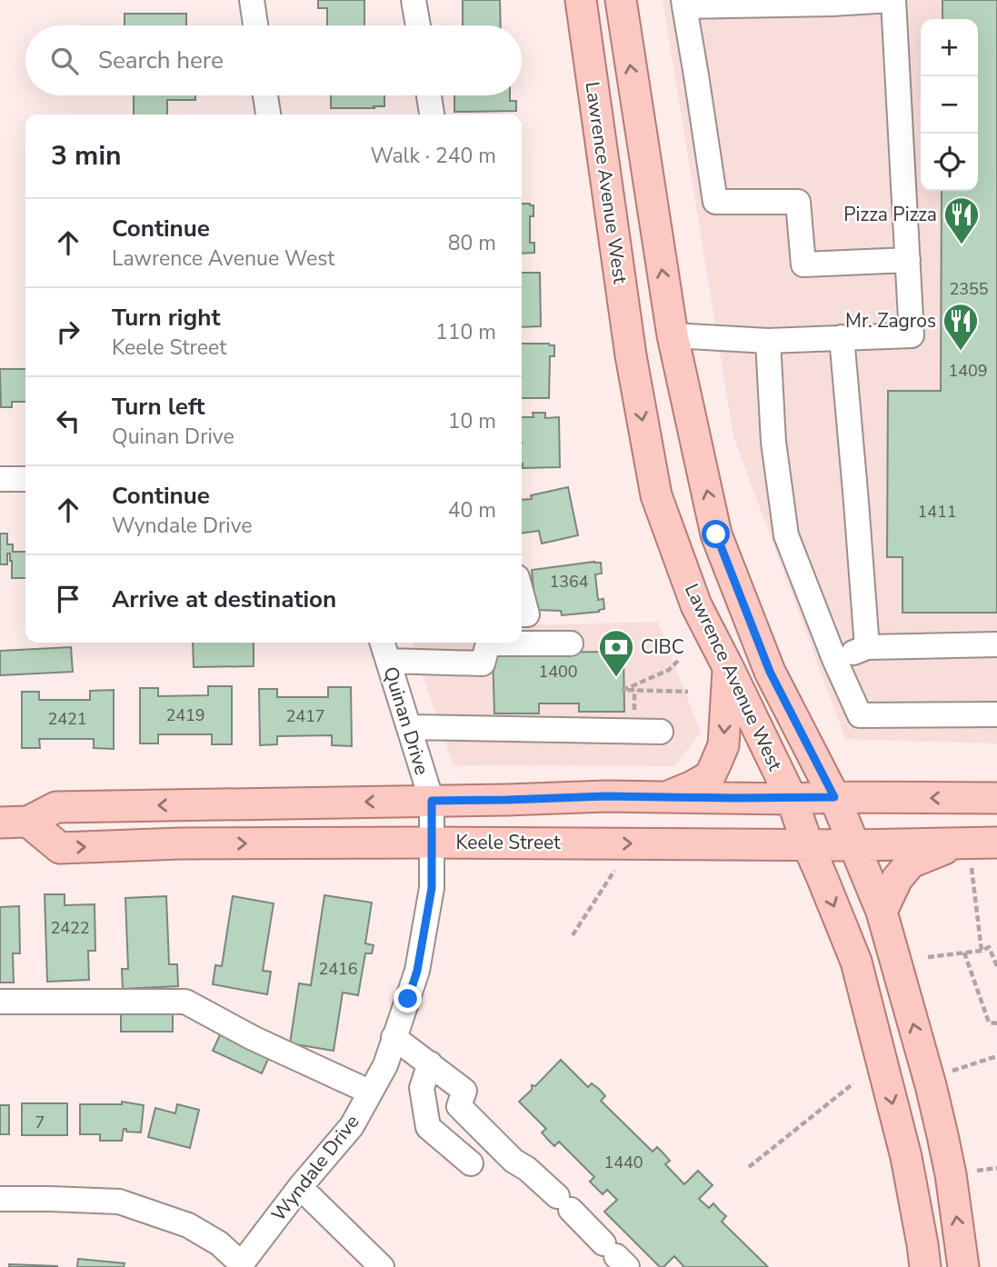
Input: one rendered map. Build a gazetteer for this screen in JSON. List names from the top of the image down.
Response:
{
  "streets": {
    "main road": ["Lawrence Avenue West", "Keele Street"],
    "street": ["Quinan Drive", "Wyndale Drive"]
  },
  "crossings": [
    ["Lawrence Avenue West", "Keele Street"],
    ["Quinan Drive", "Keele Street"],
    ["Quinan Drive", "Wyndale Drive"],
    ["Keele Street", "Wyndale Drive"]
  ],
  "places": {
    "restaurant": ["Pizza Pizza", "Mr. Zagros"],
    "bank": ["CIBC"]
  },
  "house_numbers": [
    "2355",
    "1409",
    "1411",
    "1364",
    "1400",
    "2419",
    "2417",
    "2421",
    "2422",
    "2416",
    "7",
    "1440"
  ],
  "page": {
    "map_buttons": ["+", "−"],
    "search": "Search here",
    "heading": ["3 min", "Walk · 240 m"],
    "list": [
      ["Continue", "Lawrence Avenue West", "80 m"],
      ["Turn right", "Keele Street", "110 m"],
      ["Turn left", "Quinan Drive", "10 m"],
      ["Continue", "Wyndale Drive", "40 m"],
      "Arrive at destination"
    ]
  }
}
